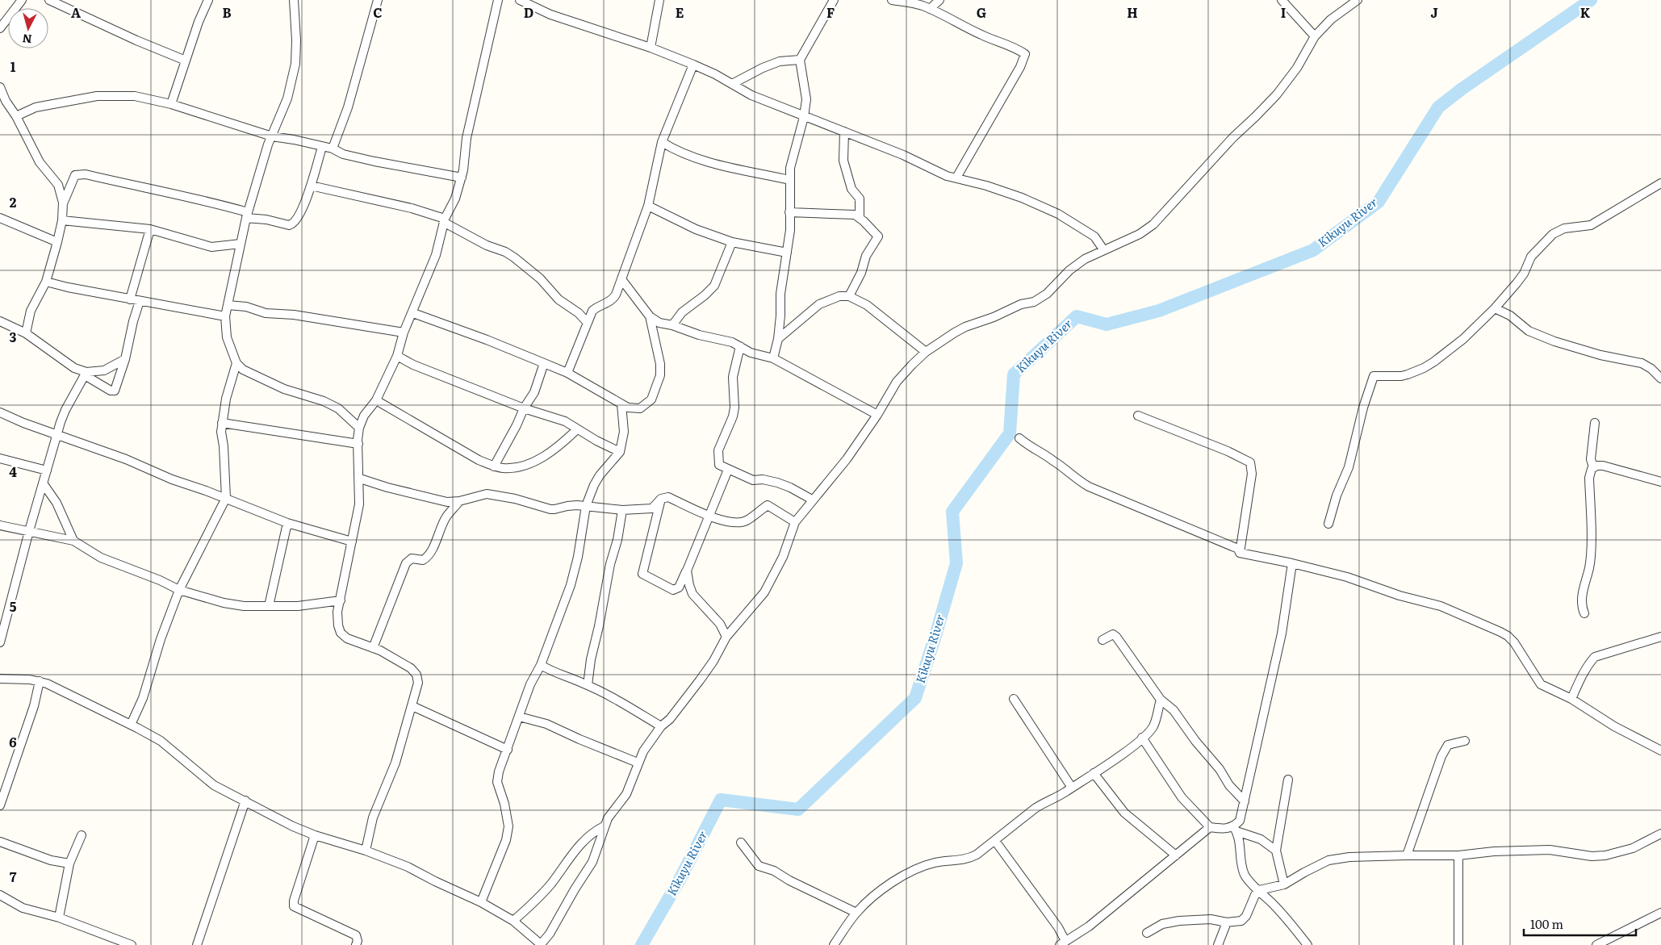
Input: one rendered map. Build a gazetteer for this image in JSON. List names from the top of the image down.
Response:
{
  "water": ["Kikuyu River"],
  "scale_bar": "100 m",
  "north": "bottom",
  "grid": {
    "columns": [
      "A",
      "B",
      "C",
      "D",
      "E",
      "F",
      "G",
      "H",
      "I",
      "J",
      "K"
    ],
    "rows": [
      "1",
      "2",
      "3",
      "4",
      "5",
      "6",
      "7"
    ]
  }
}
